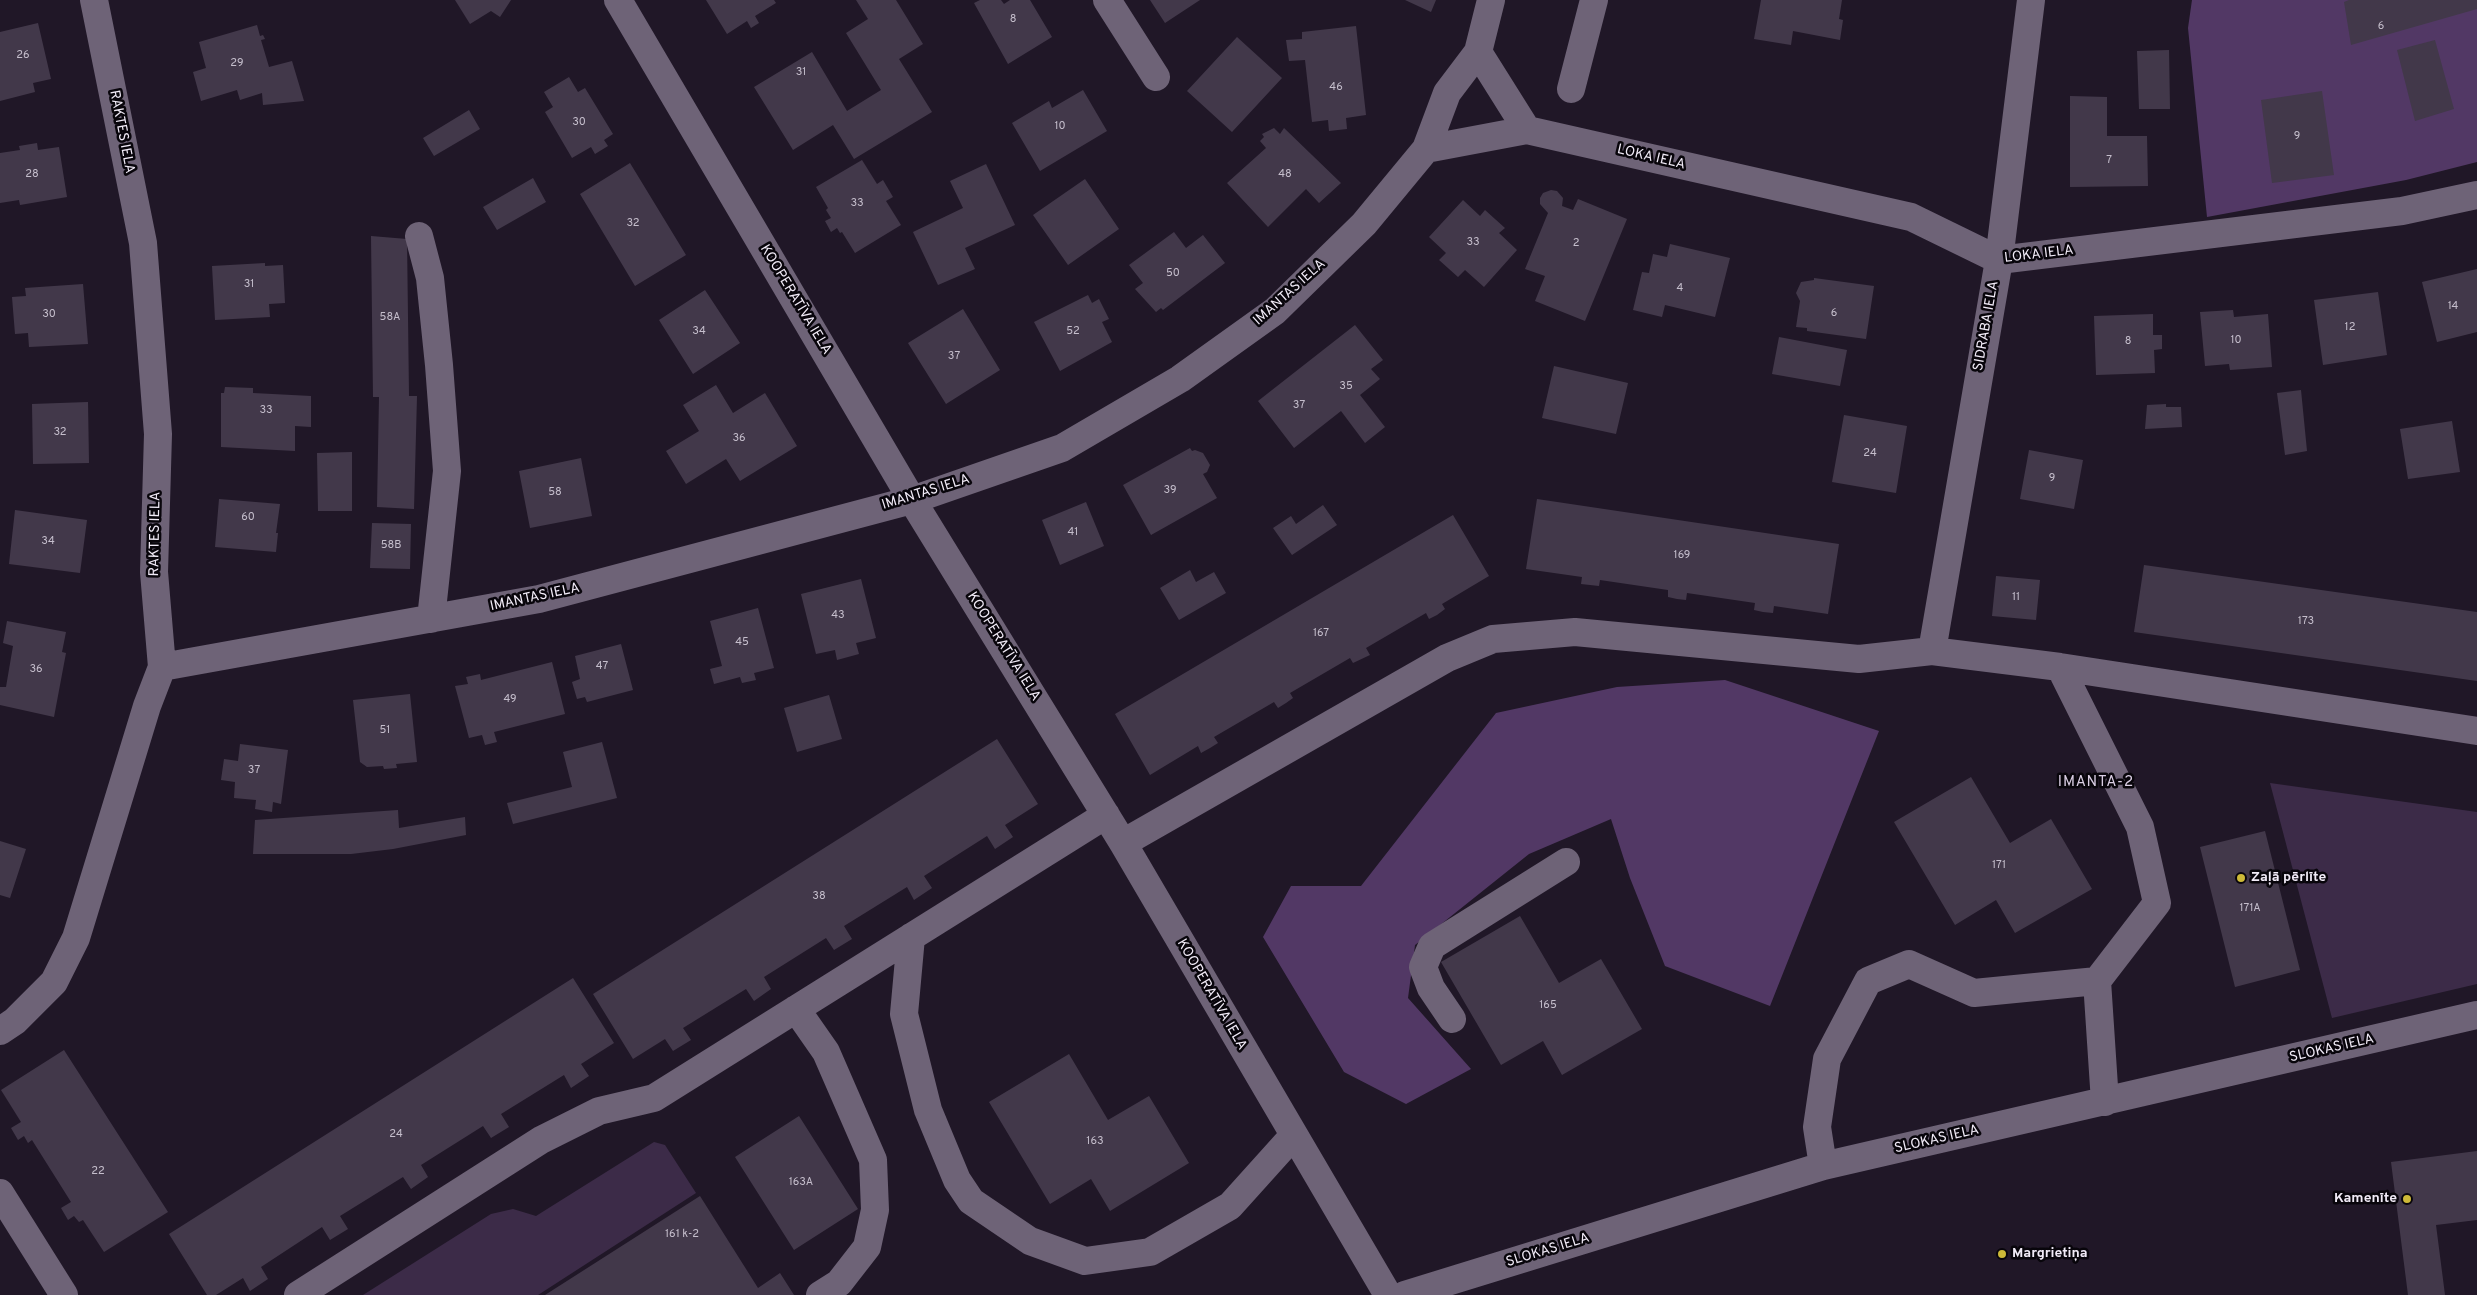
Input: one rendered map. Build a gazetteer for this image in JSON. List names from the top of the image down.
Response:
{
  "streets": {
    "street": [
      "RAKTES IELA",
      "LOKA IELA",
      "IMANTAS IELA",
      "KOOPERATĪVA IELA",
      "SIDRABA IELA",
      "SLOKAS IELA"
    ]
  },
  "crossings": [
    ["RAKTES IELA", "IMANTAS IELA"],
    ["LOKA IELA", "IMANTAS IELA"],
    ["LOKA IELA", "SIDRABA IELA"],
    ["IMANTAS IELA", "KOOPERATĪVA IELA"]
  ],
  "districts": ["IMANTA-2"],
  "places": ["Zaļā pērlīte", "Kamenīte", "Margrietiņa"],
  "house_numbers": [
    "8",
    "6",
    "26",
    "29",
    "31",
    "46",
    "30",
    "10",
    "9",
    "7",
    "28",
    "48",
    "33",
    "32",
    "33",
    "2",
    "50",
    "31",
    "4",
    "14",
    "6",
    "30",
    "58A",
    "12",
    "34",
    "52",
    "10",
    "8",
    "37",
    "35",
    "37",
    "33",
    "32",
    "36",
    "24",
    "9",
    "39",
    "58",
    "60",
    "41",
    "34",
    "58B",
    "169",
    "11",
    "43",
    "173",
    "167",
    "45",
    "47",
    "36",
    "49",
    "51",
    "37",
    "171",
    "38",
    "171A",
    "165",
    "24",
    "163",
    "22",
    "163A",
    "161 k-2"
  ]
}
